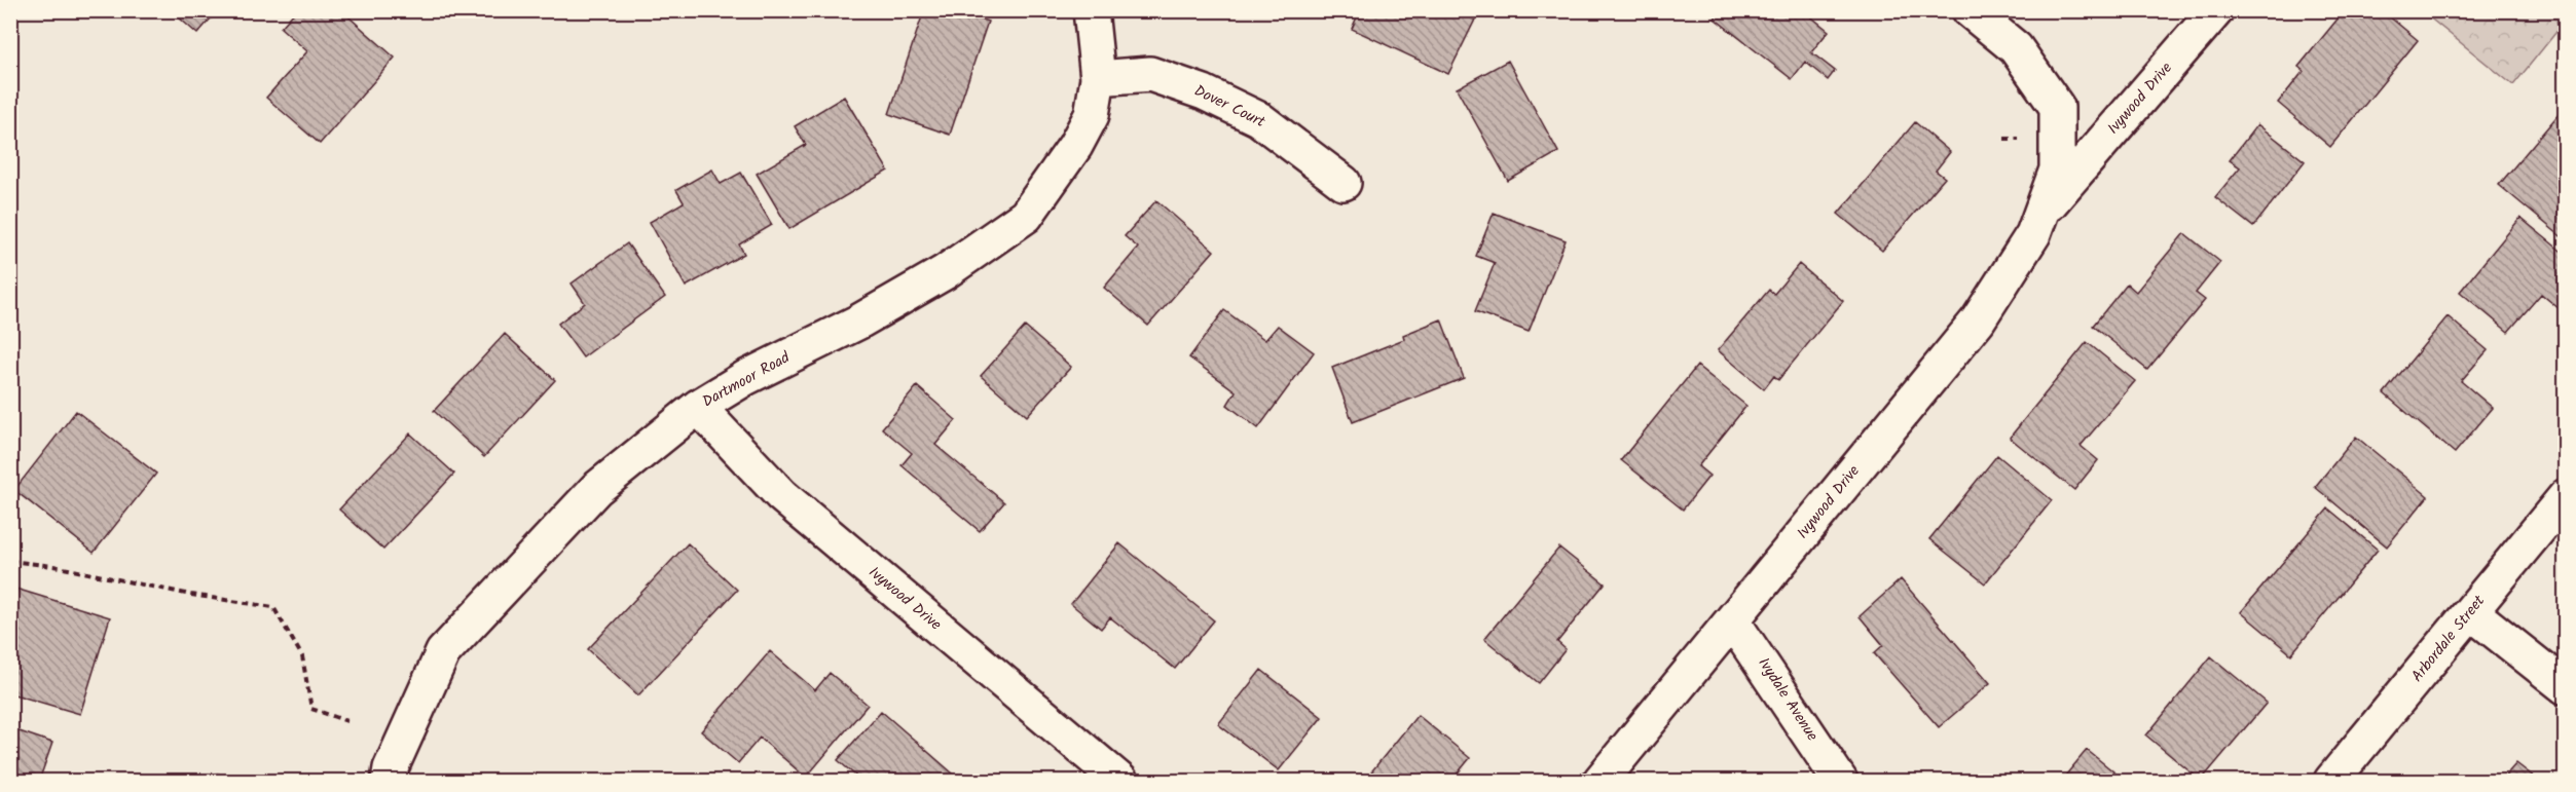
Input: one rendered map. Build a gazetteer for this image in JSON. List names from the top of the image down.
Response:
{
  "streets": {
    "street": [
      "Ivywood Drive",
      "Dover Court",
      "Dartmoor Road",
      "Arbordale Street",
      "Ivydale Avenue"
    ]
  },
  "crossings": [
    ["Ivywood Drive", "Dartmoor Road"],
    ["Ivywood Drive", "Ivydale Avenue"],
    ["Dover Court", "Dartmoor Road"]
  ]
}
